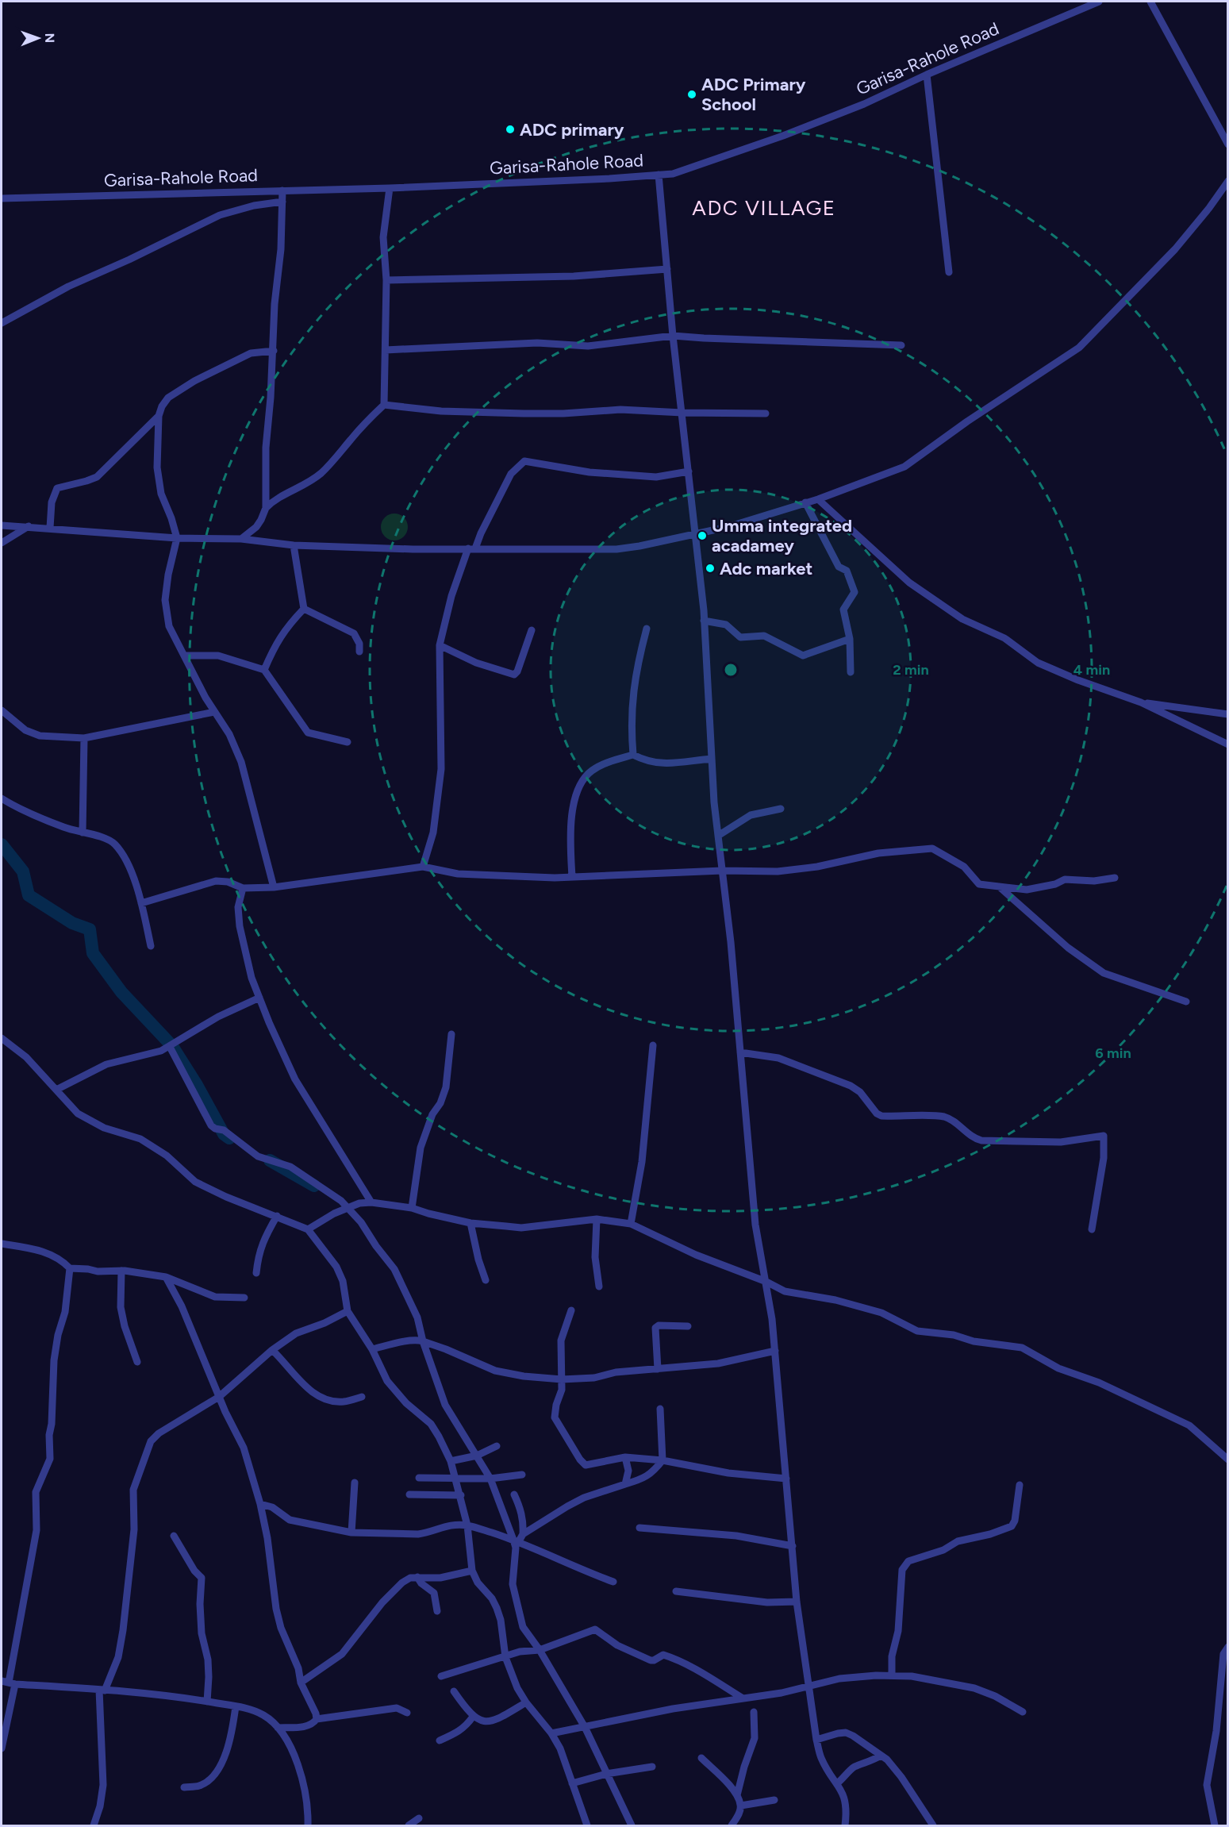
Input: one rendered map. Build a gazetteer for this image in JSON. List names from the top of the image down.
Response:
{
  "streets": {
    "street": ["Garisa-Rahole Road"]
  },
  "districts": ["ADC VILLAGE"],
  "places": [
    "ADC Primary School",
    "ADC primary",
    "Umma integrated acadamey",
    "Adc market"
  ],
  "north": "right",
  "rings": ["2 min", "4 min", "6 min"]
}
